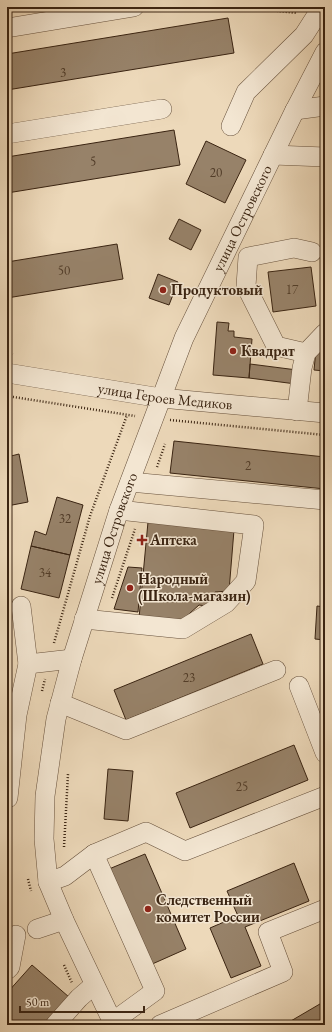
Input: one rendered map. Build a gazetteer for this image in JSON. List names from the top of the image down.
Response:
{
  "streets": {
    "street": ["улица Островского", "улица Героев Медиков"]
  },
  "crossings": [
    ["улица Островского", "улица Героев Медиков"]
  ],
  "places": {
    "other": [
      "Продуктовый",
      "Квадрат",
      "Народный (Школа-магазин)",
      "Следственный комитет России"
    ],
    "health": ["Аптека"]
  },
  "house_numbers": [
    "3",
    "5",
    "20",
    "50",
    "17",
    "2",
    "32",
    "34",
    "23",
    "25"
  ],
  "scale_bar": "50 m"
}
